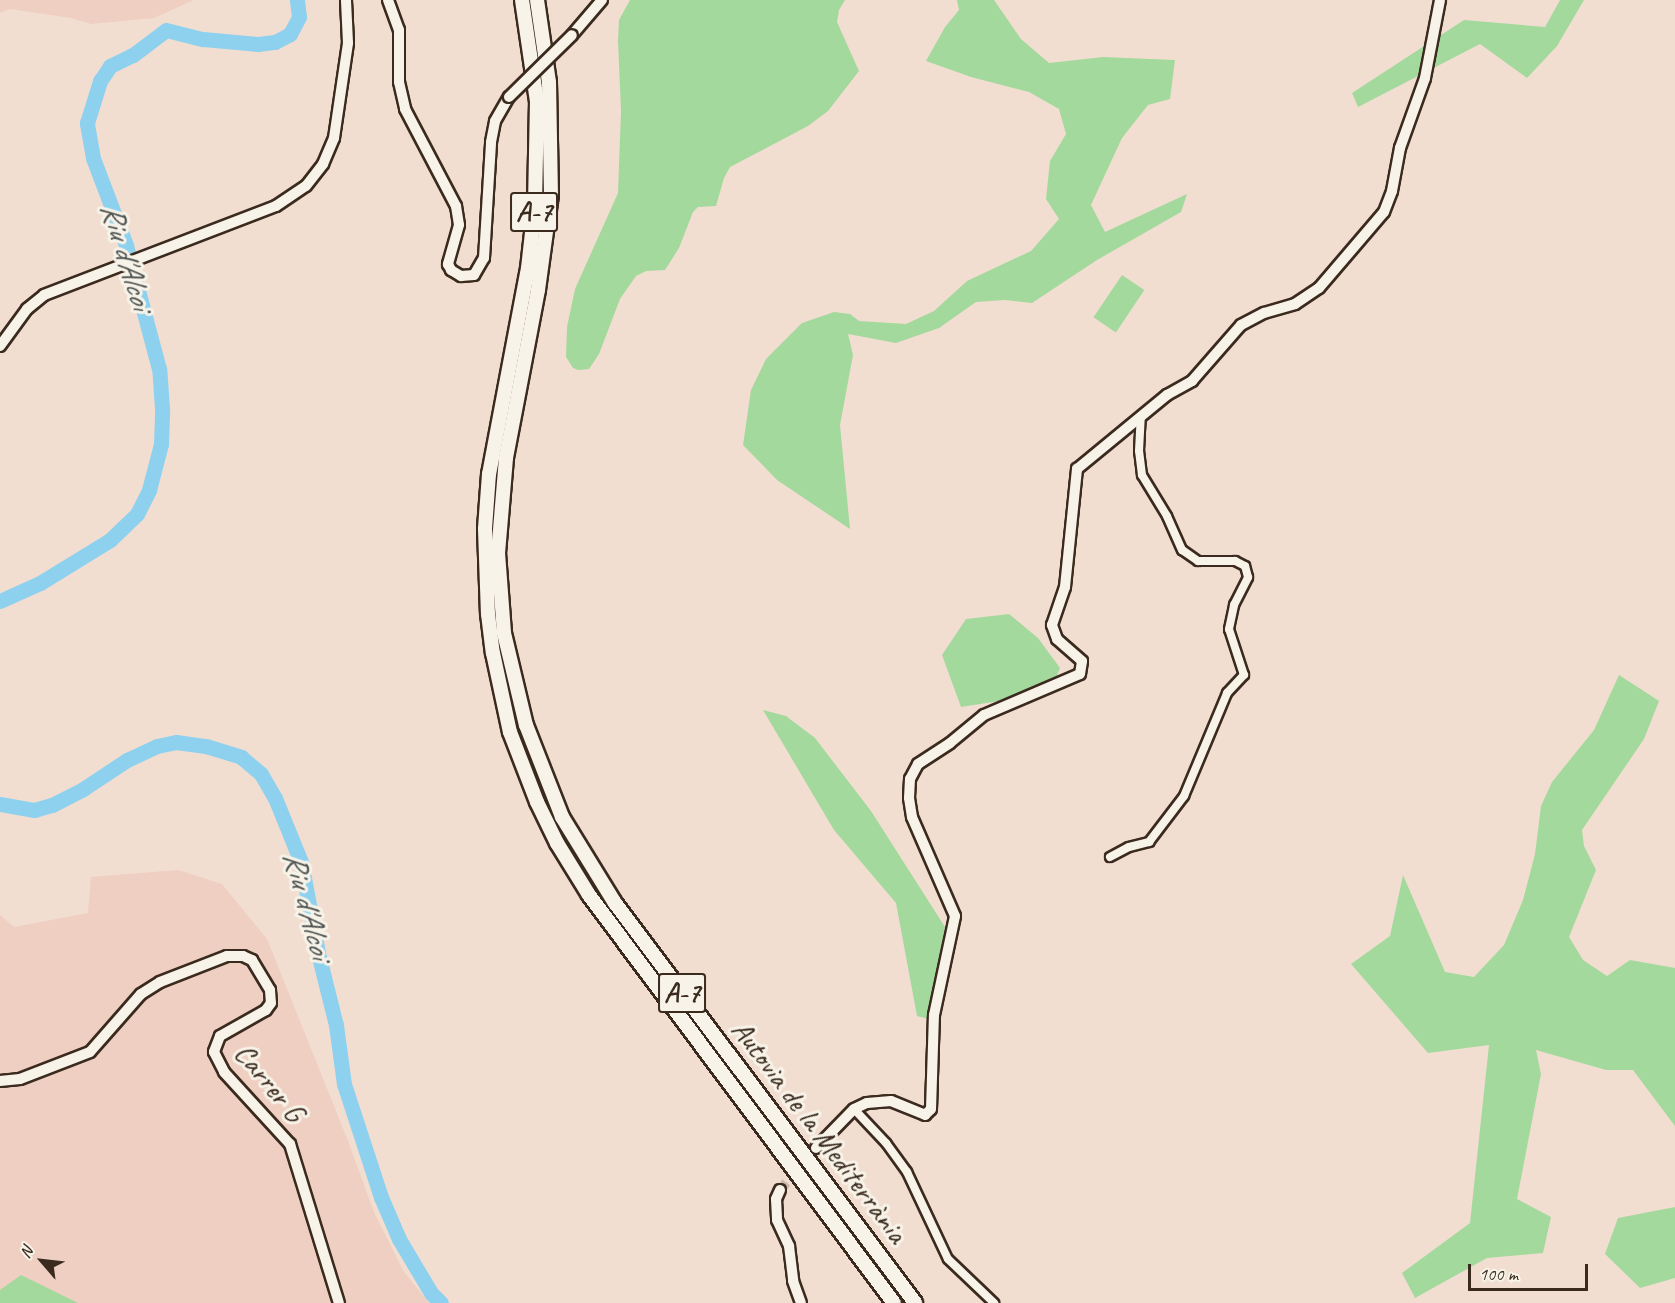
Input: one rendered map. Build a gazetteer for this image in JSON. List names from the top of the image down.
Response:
{
  "streets": {
    "highway": ["A-7", "Autovia de la Mediterrània"],
    "street": ["Carrer G"]
  },
  "water": ["Riu d'Alcoi"],
  "scale_bar": "100 m",
  "north": "top left"
}
